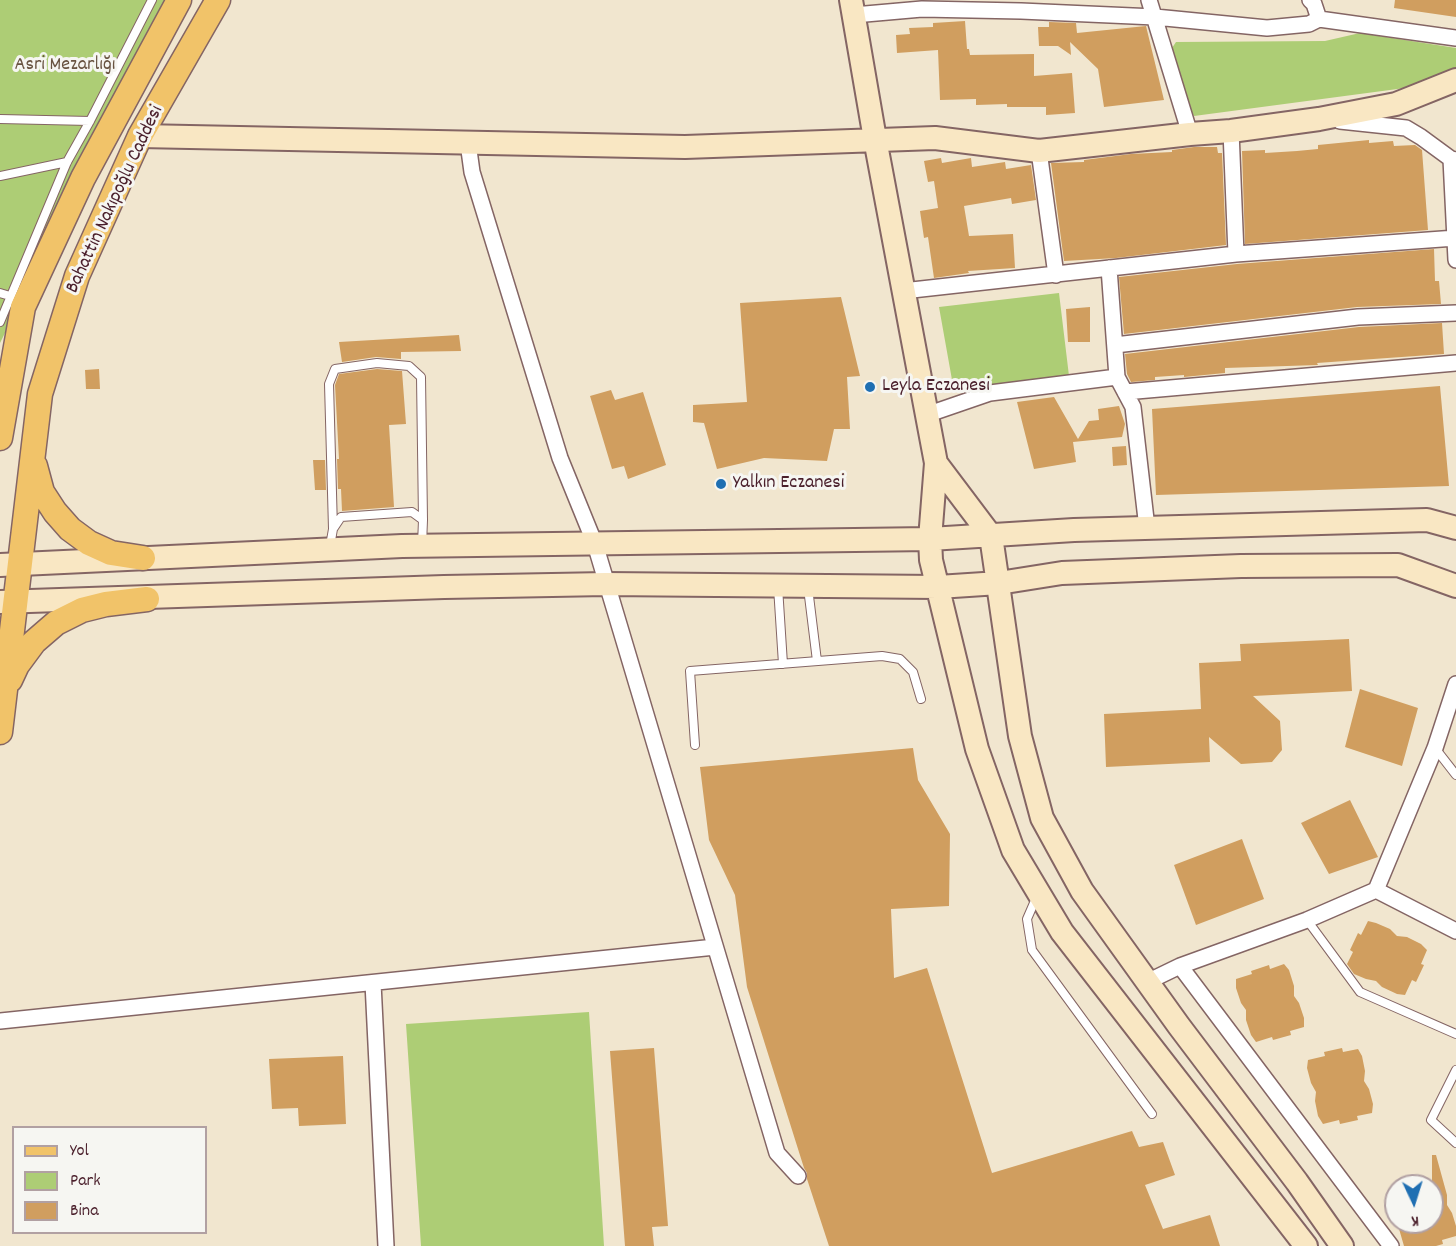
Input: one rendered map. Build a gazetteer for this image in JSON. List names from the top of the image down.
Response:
{
  "streets": {
    "main road": ["Bahattin Nakıpoğlu Caddesi"]
  },
  "parks": ["Asri Mezarlığı"],
  "places": ["Leyla Eczanesi", "Yalkın Eczanesi"],
  "legend": ["Yol", "Park", "Bina"],
  "north": "bottom"
}
